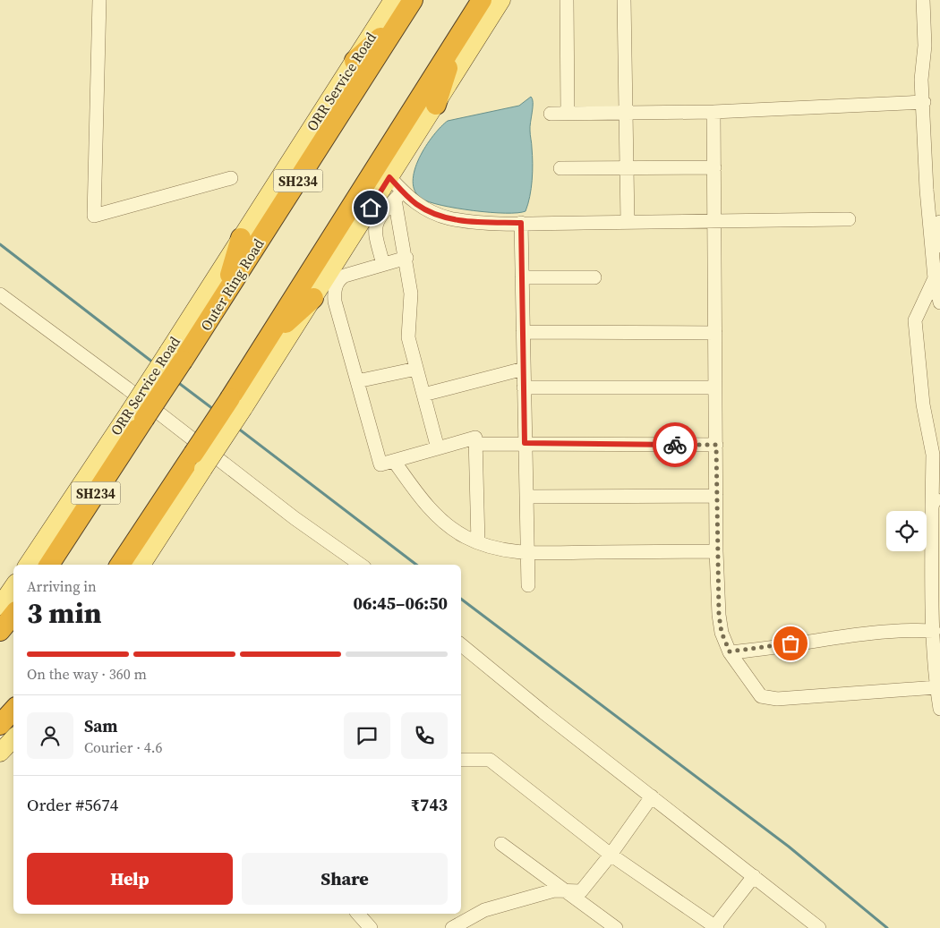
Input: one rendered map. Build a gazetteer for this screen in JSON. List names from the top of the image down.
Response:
{
  "streets": {
    "highway": ["SH234", "Outer Ring Road"],
    "main road": ["ORR Service Road"]
  },
  "crossings": [
    ["ORR Service Road", "Outer Ring Road"]
  ],
  "page": {
    "heading": ["3 min", "Arriving in", "06:45–06:50"],
    "panel": [
      "Sam",
      "Courier · 4.6",
      "Order #5674",
      "₹743"
    ],
    "bar": "On the way · 360 m",
    "buttons": ["Help", "Share"]
  }
}
